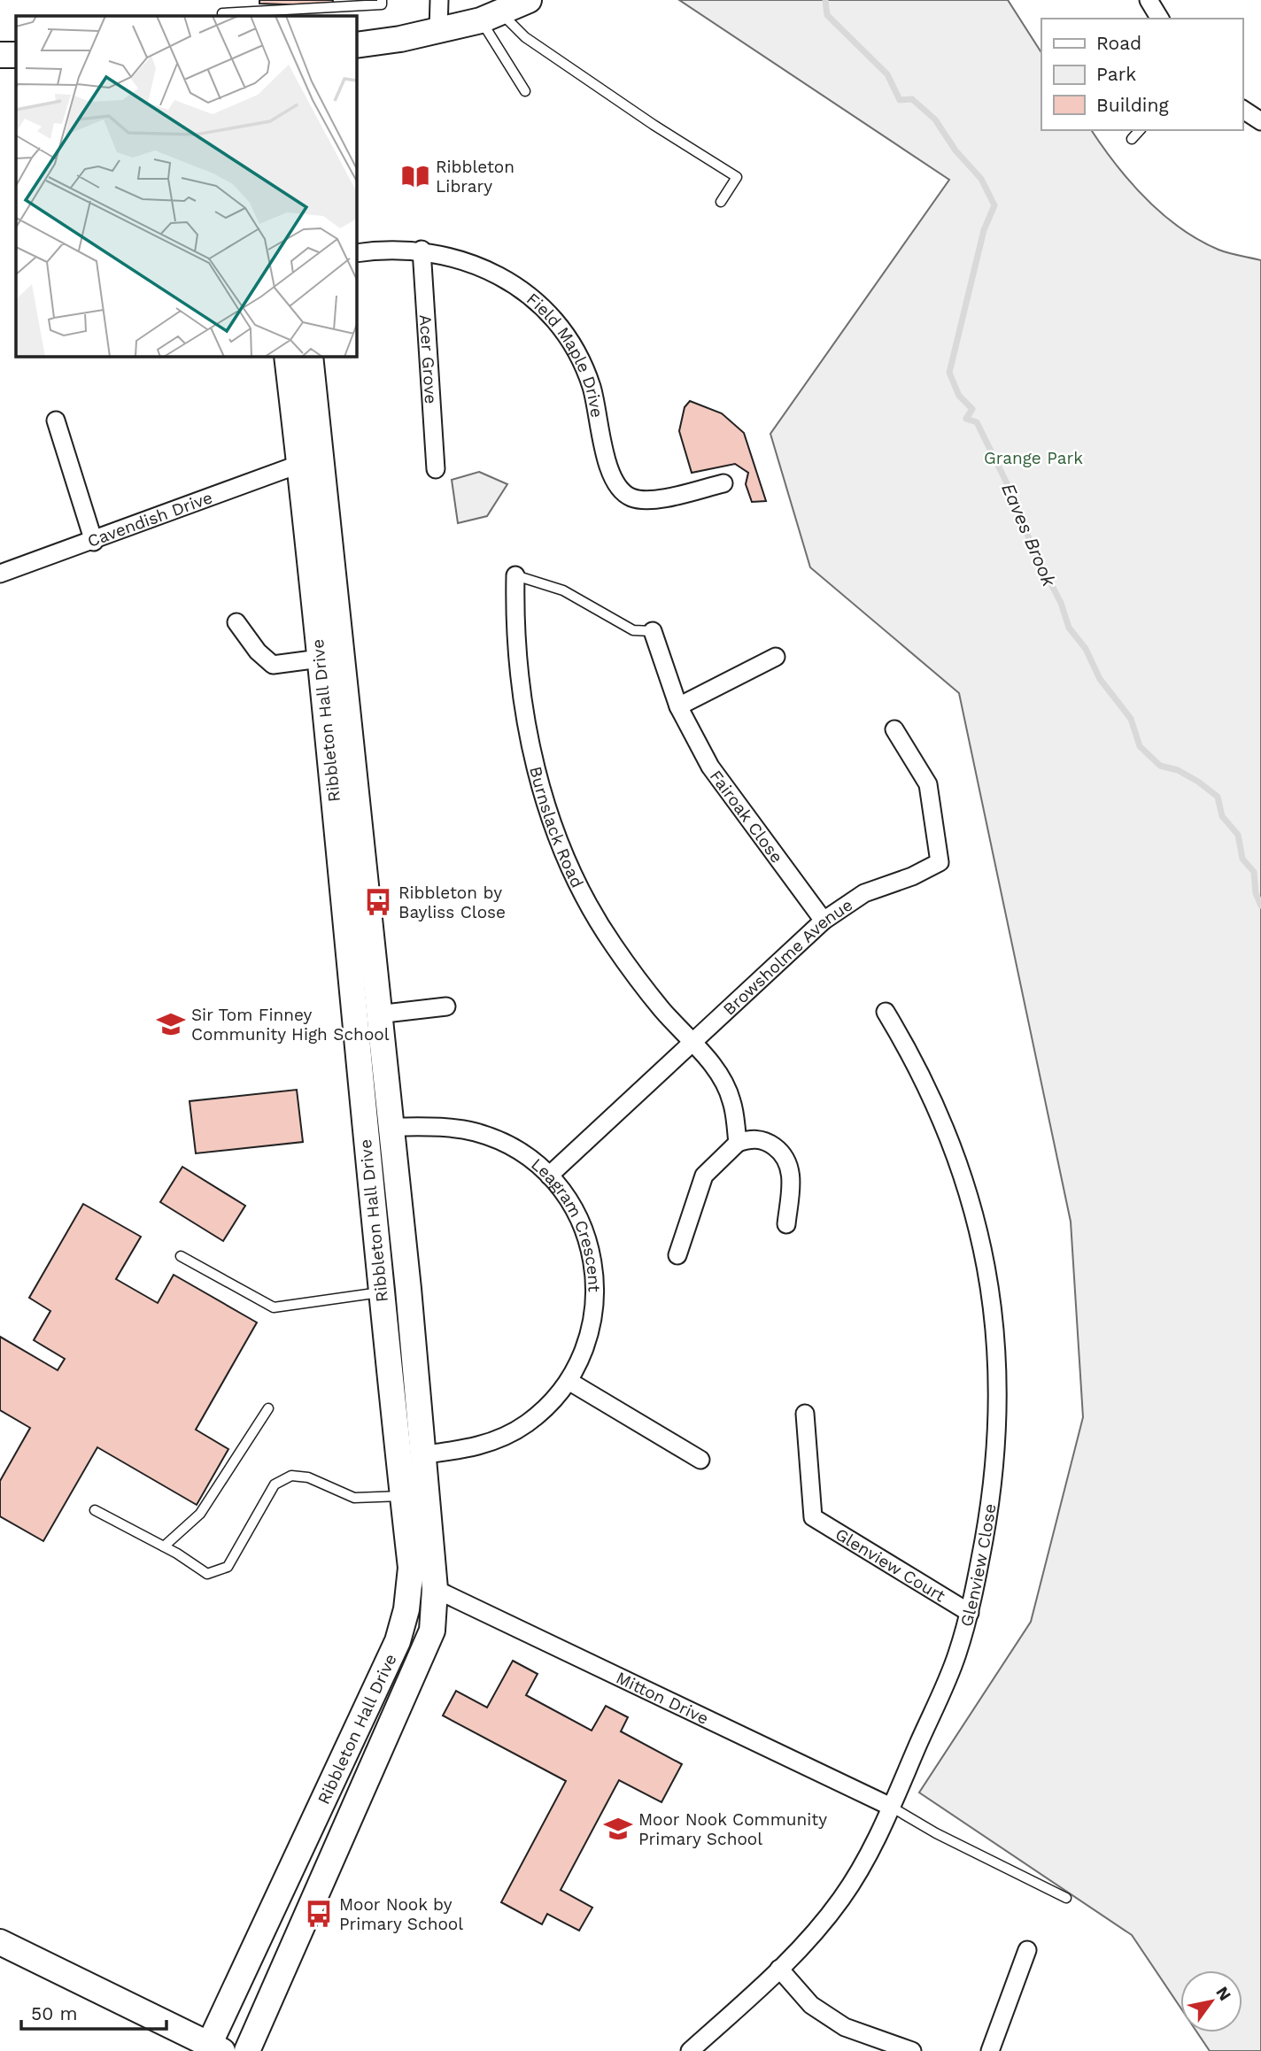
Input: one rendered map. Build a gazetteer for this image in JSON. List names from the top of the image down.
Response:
{
  "streets": {
    "street": [
      "Field Maple Drive",
      "Acer Grove",
      "Cavendish Drive",
      "Ribbleton Hall Drive",
      "Fairoak Close",
      "Burnslack Road",
      "Browsholme Avenue",
      "Leagram Crescent",
      "Glenview Court",
      "Glenview Close",
      "Mitton Drive"
    ]
  },
  "crossings": [
    ["Field Maple Drive", "Acer Grove"],
    ["Cavendish Drive", "Ribbleton Hall Drive"],
    ["Ribbleton Hall Drive", "Leagram Crescent"],
    ["Ribbleton Hall Drive", "Mitton Drive"],
    ["Fairoak Close", "Browsholme Avenue"],
    ["Burnslack Road", "Browsholme Avenue"],
    ["Browsholme Avenue", "Leagram Crescent"],
    ["Glenview Court", "Glenview Close"],
    ["Glenview Close", "Mitton Drive"]
  ],
  "water": ["Eaves Brook"],
  "parks": ["Grange Park"],
  "places": {
    "library": ["Ribbleton Library"],
    "bus stop": ["Ribbleton by Bayliss Close", "Moor Nook by Primary School"],
    "school or university": ["Sir Tom Finney Community High School", "Moor Nook Community Primary School"]
  },
  "legend": ["Road", "Park", "Building"],
  "scale_bar": "50 m",
  "north": "top right"
}
